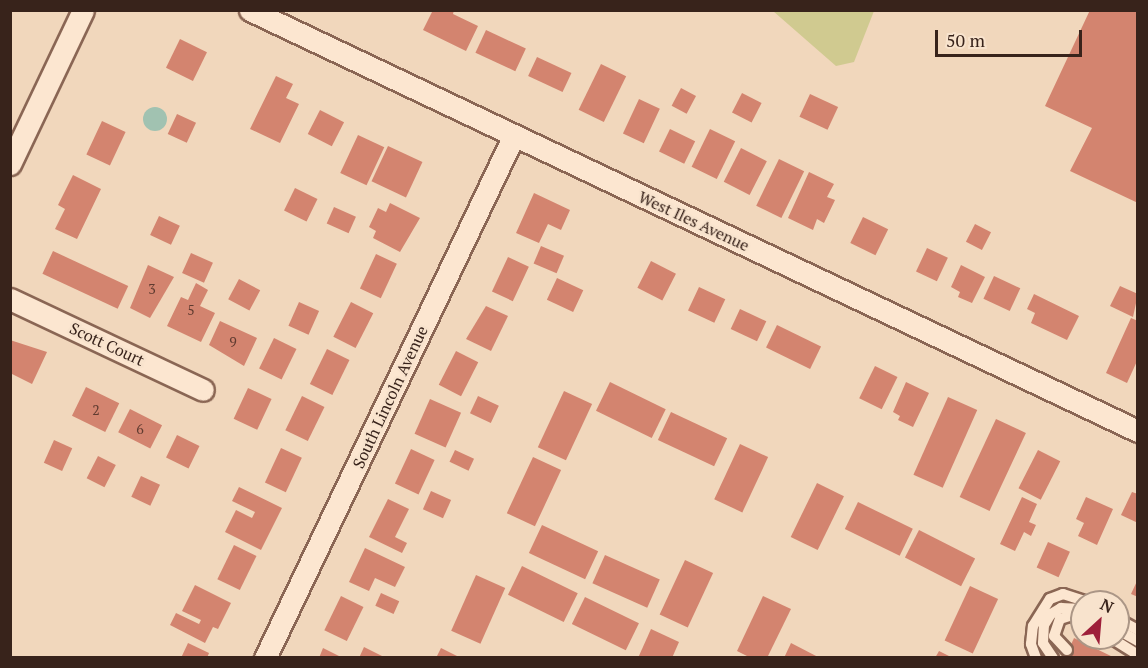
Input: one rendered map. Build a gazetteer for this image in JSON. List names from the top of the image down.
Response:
{
  "streets": {
    "street": ["West Iles Avenue", "Scott Court", "South Lincoln Avenue"]
  },
  "crossings": [
    ["West Iles Avenue", "South Lincoln Avenue"]
  ],
  "house_numbers": [
    "3",
    "5",
    "9",
    "2",
    "6"
  ],
  "scale_bar": "50 m",
  "north": "top right"
}
